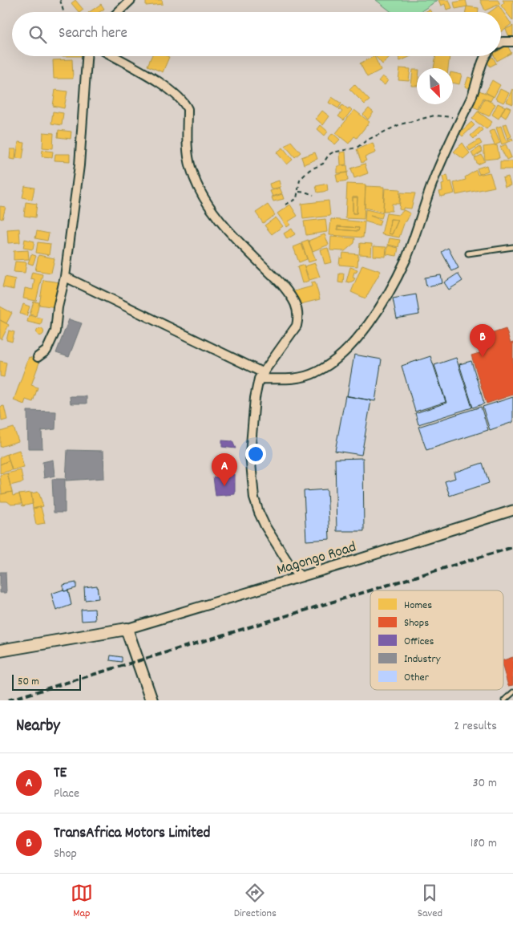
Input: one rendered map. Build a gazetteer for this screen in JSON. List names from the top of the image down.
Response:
{
  "streets": {
    "main road": ["Magongo Road"]
  },
  "legend": [
    "Homes",
    "Shops",
    "Offices",
    "Industry",
    "Other"
  ],
  "scale_bar": "50 m",
  "north": "bottom right",
  "page": {
    "search": "Search here",
    "pins": ["B", "A"],
    "scale": "50 m",
    "heading": ["Nearby", "2 results"],
    "list": [
      {
        "mark": "A",
        "name": "TE",
        "note": "Place",
        "value": "30 m"
      },
      {
        "mark": "B",
        "name": "TransAfrica Motors Limited",
        "note": "Shop",
        "value": "180 m"
      }
    ],
    "nav": ["Map", "Directions", "Saved"]
  }
}
